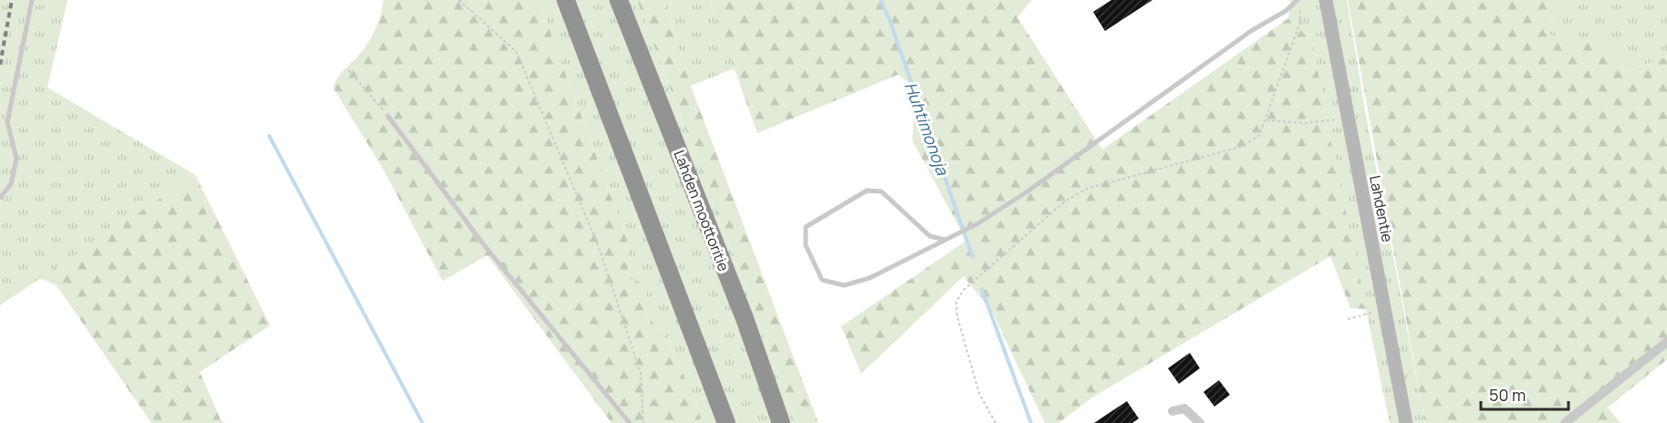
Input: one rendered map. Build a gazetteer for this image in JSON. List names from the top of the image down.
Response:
{
  "streets": {
    "highway": ["Lahden moottoritie"],
    "main road": ["Lahdentie"]
  },
  "water": ["Huhtimonoja"],
  "scale_bar": "50 m"
}
